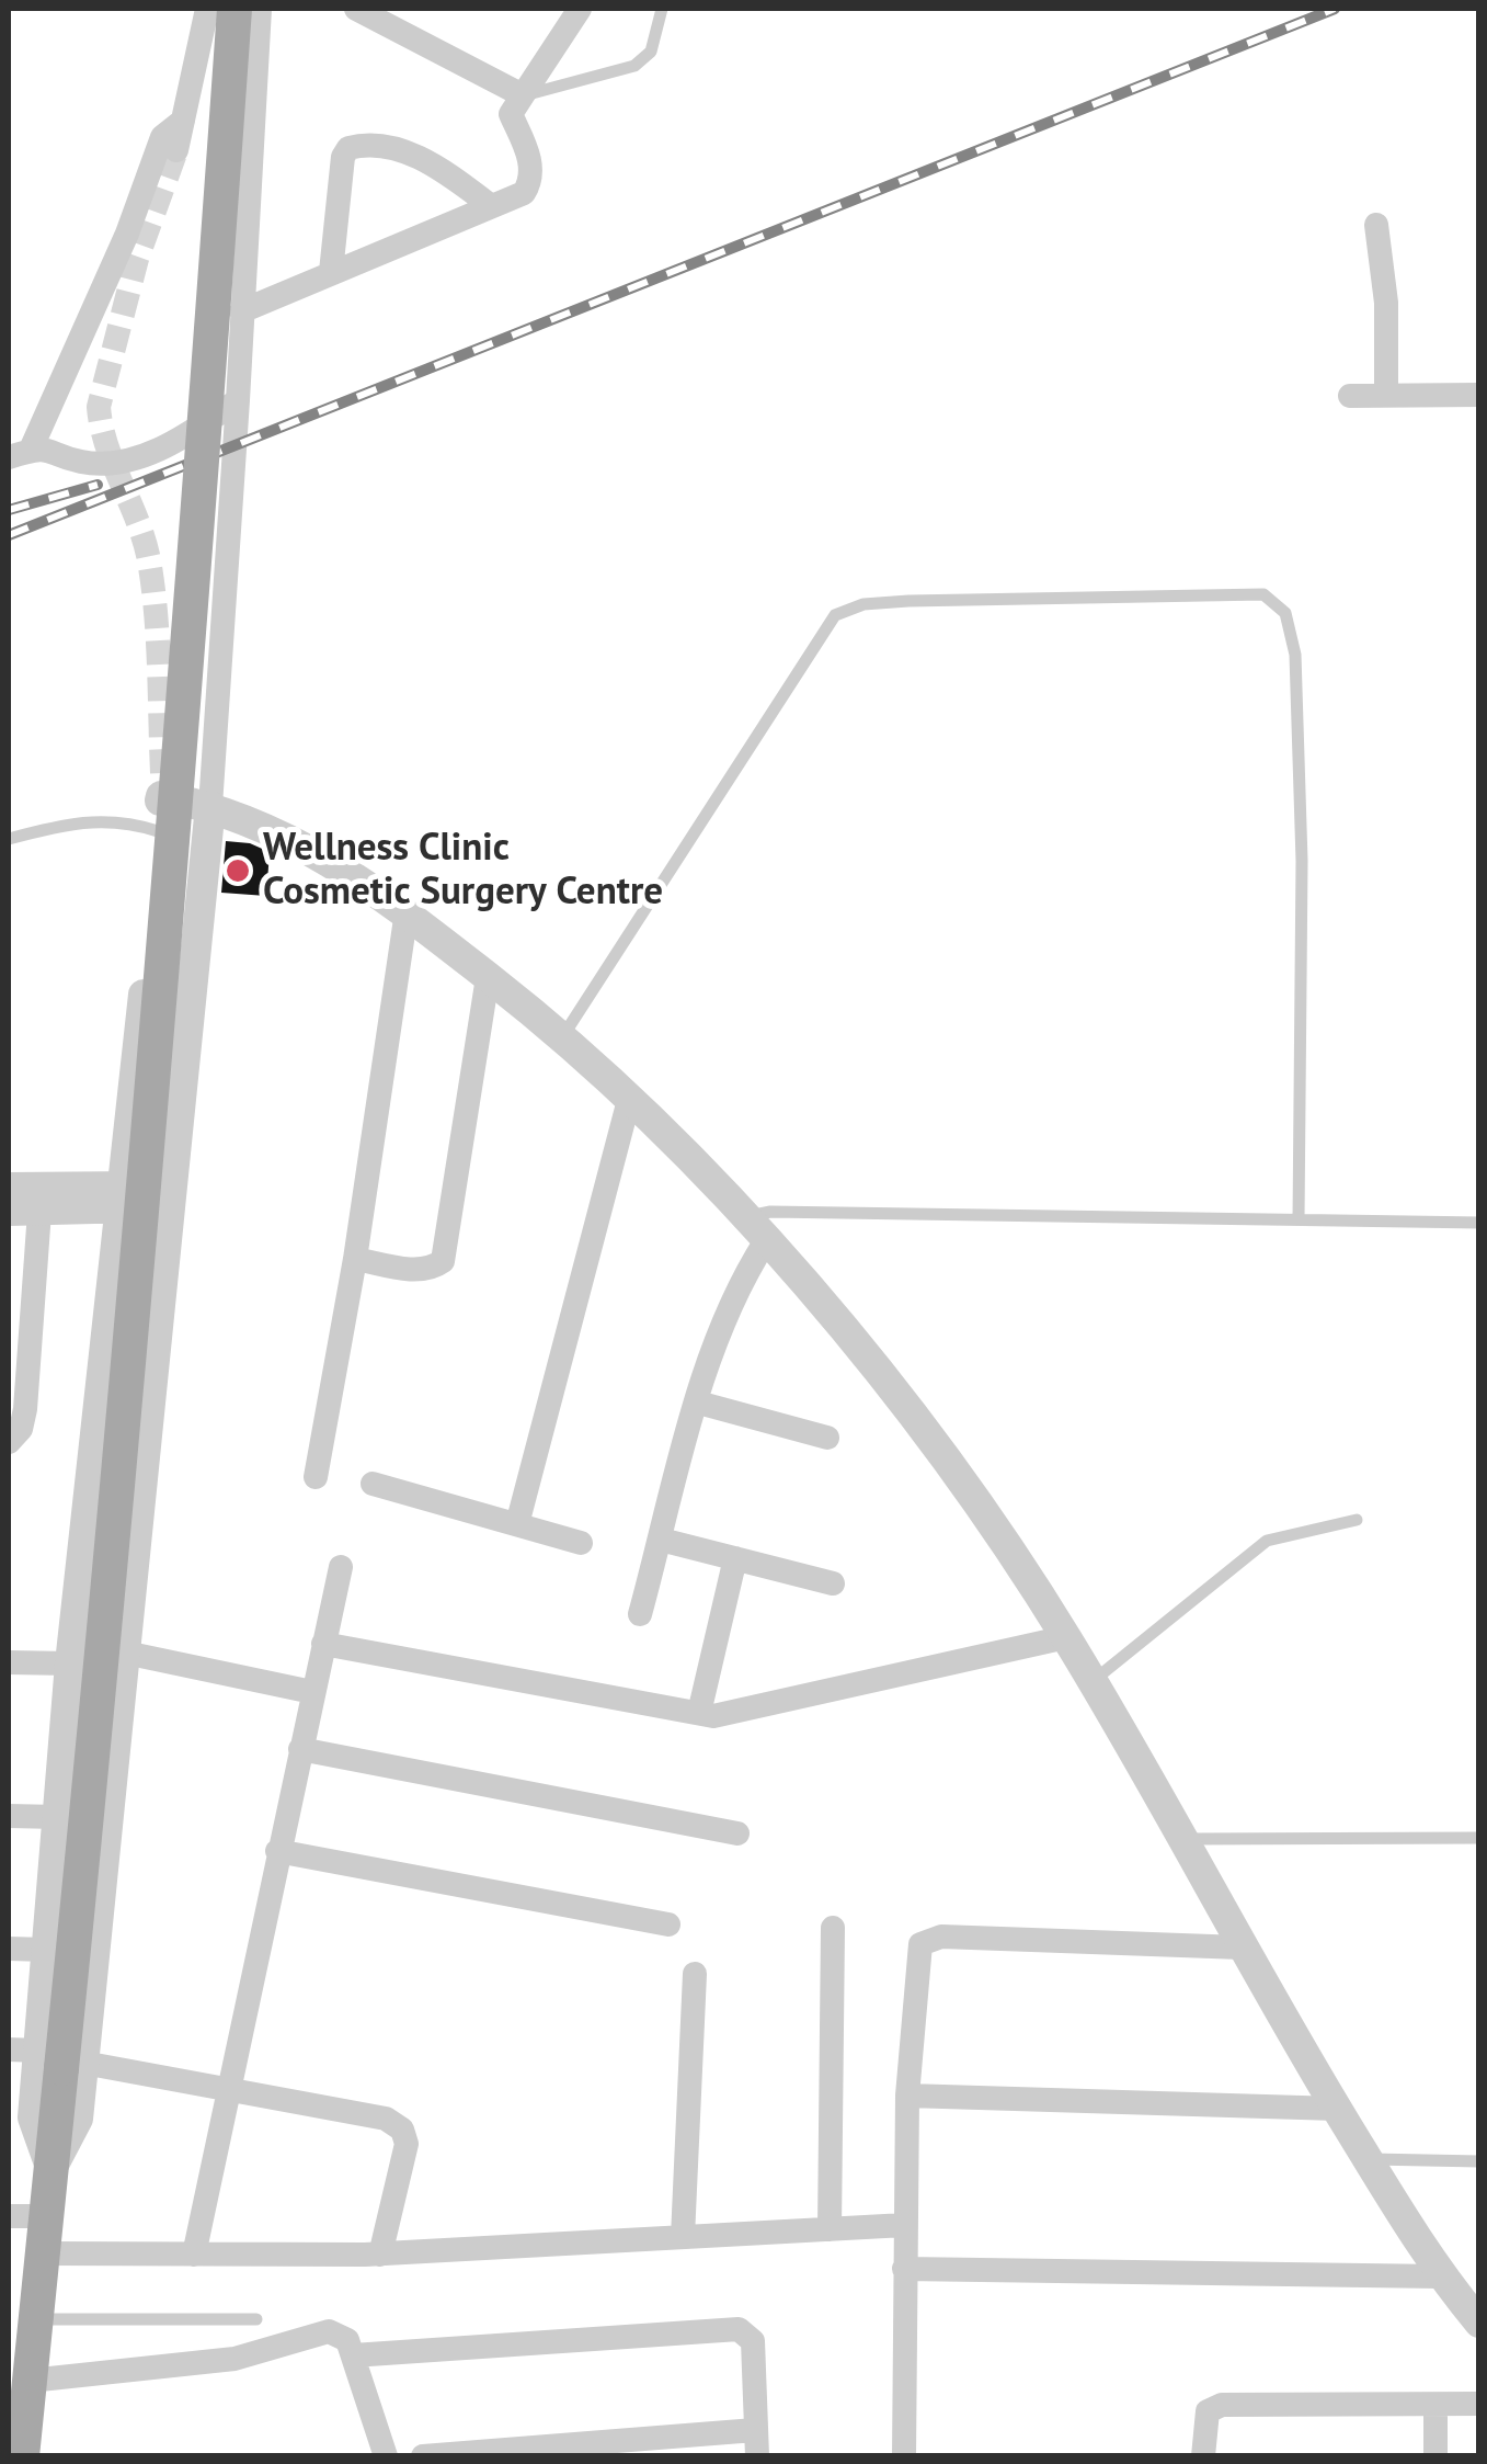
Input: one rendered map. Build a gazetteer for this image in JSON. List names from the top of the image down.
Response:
{
  "places": ["Wellness Clinic Cosmetic Surgery Centre"]
}
